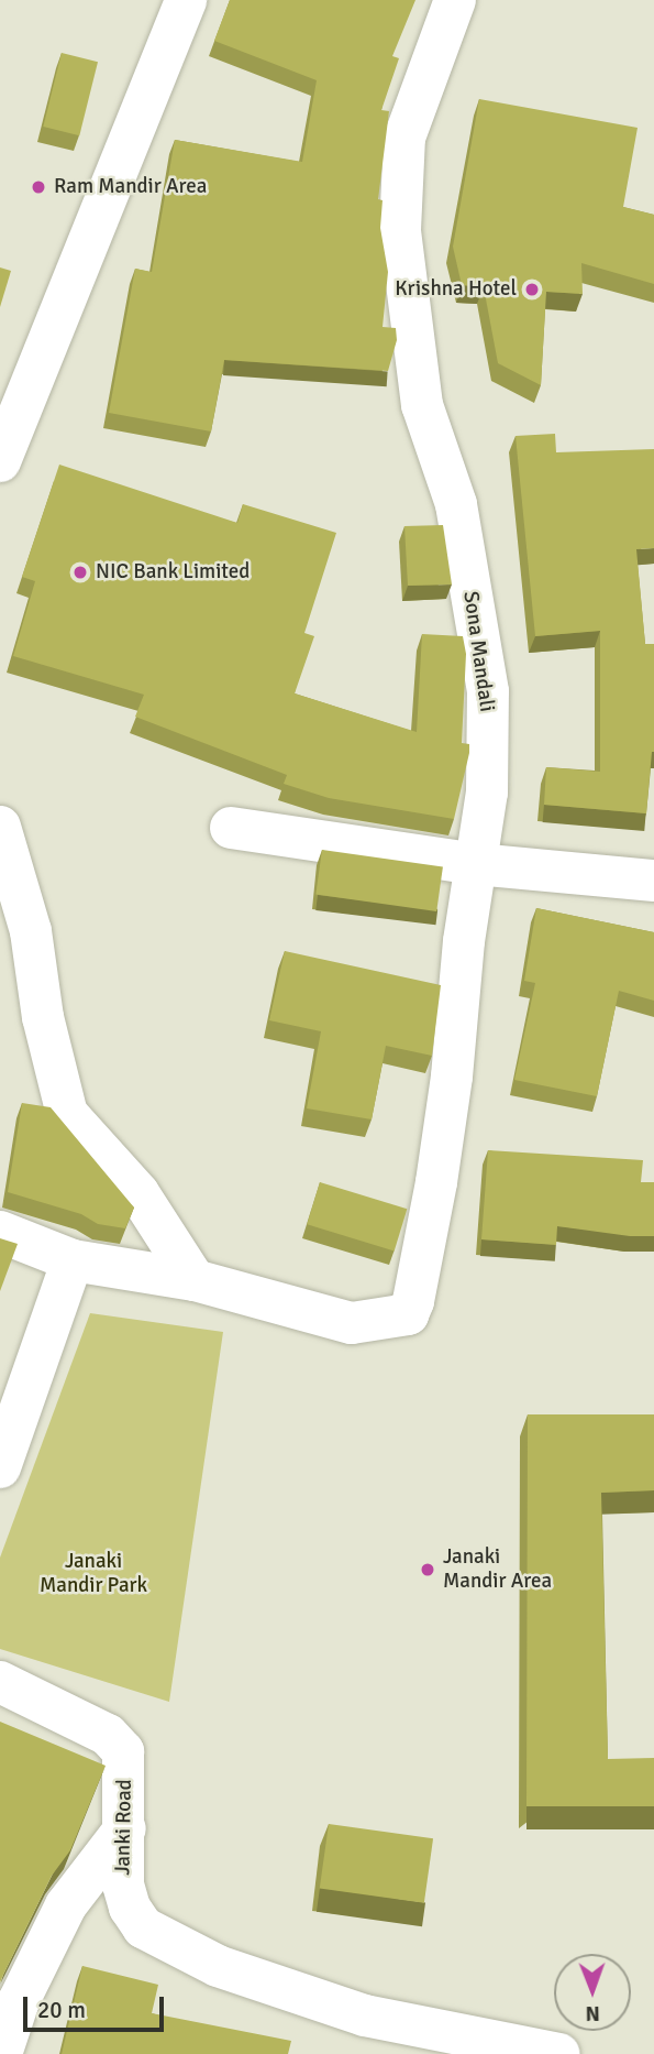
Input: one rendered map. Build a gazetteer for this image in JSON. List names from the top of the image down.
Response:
{
  "streets": {
    "street": ["Sona Mandali", "Janki Road"]
  },
  "parks": ["Janaki Mandir Park"],
  "places": [
    "Ram Mandir Area",
    "Krishna Hotel",
    "NIC Bank Limited",
    "Janaki Mandir Area"
  ],
  "scale_bar": "20 m",
  "north": "bottom"
}
